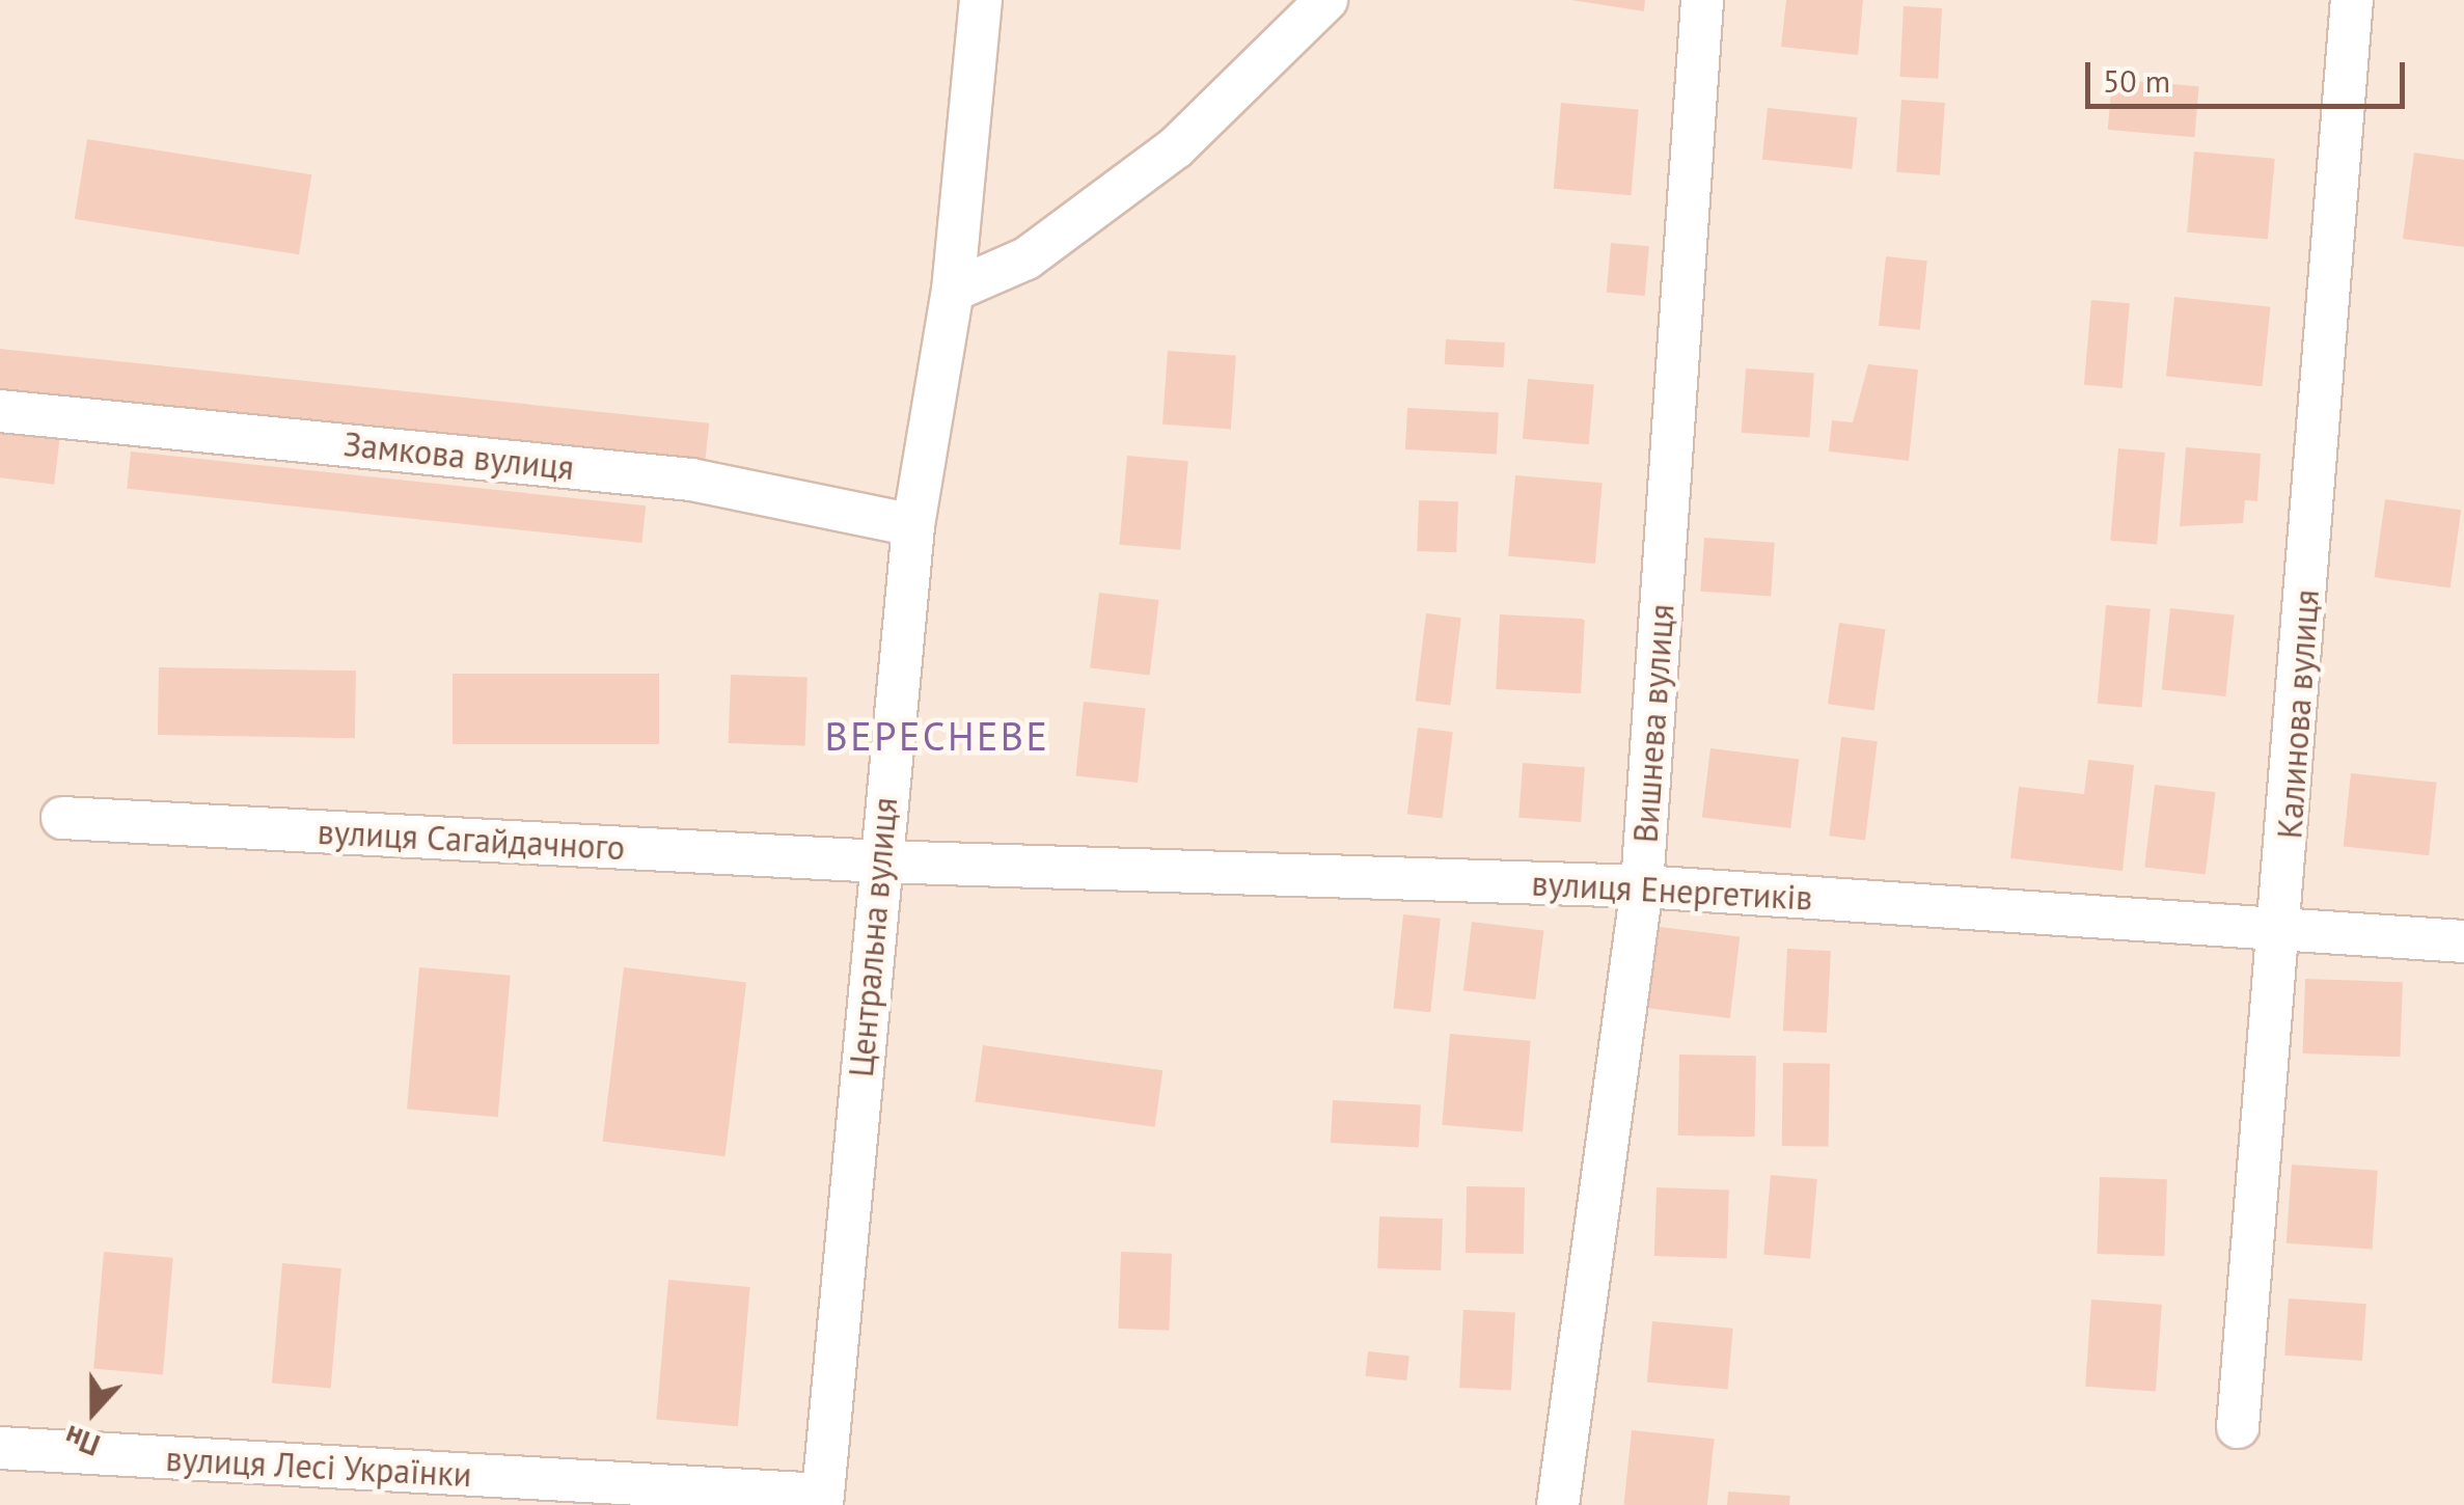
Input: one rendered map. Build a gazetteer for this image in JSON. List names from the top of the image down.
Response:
{
  "streets": {
    "street": [
      "Замкова вулиця",
      "Калинова вулиця",
      "Вишнева вулиця",
      "вулиця Сагайдачного",
      "вулиця Енергетиків",
      "Центральна вулиця",
      "вулиця Лесі Українки"
    ]
  },
  "crossings": [
    ["Замкова вулиця", "Центральна вулиця"],
    ["Калинова вулиця", "вулиця Енергетиків"],
    ["Вишнева вулиця", "вулиця Енергетиків"],
    ["вулиця Сагайдачного", "вулиця Енергетиків"],
    ["вулиця Сагайдачного", "Центральна вулиця"],
    ["вулиця Енергетиків", "Центральна вулиця"],
    ["Центральна вулиця", "вулиця Лесі Українки"]
  ],
  "districts": ["ВЕРЕСНЕВЕ"],
  "scale_bar": "50 m",
  "north": "bottom"
}
